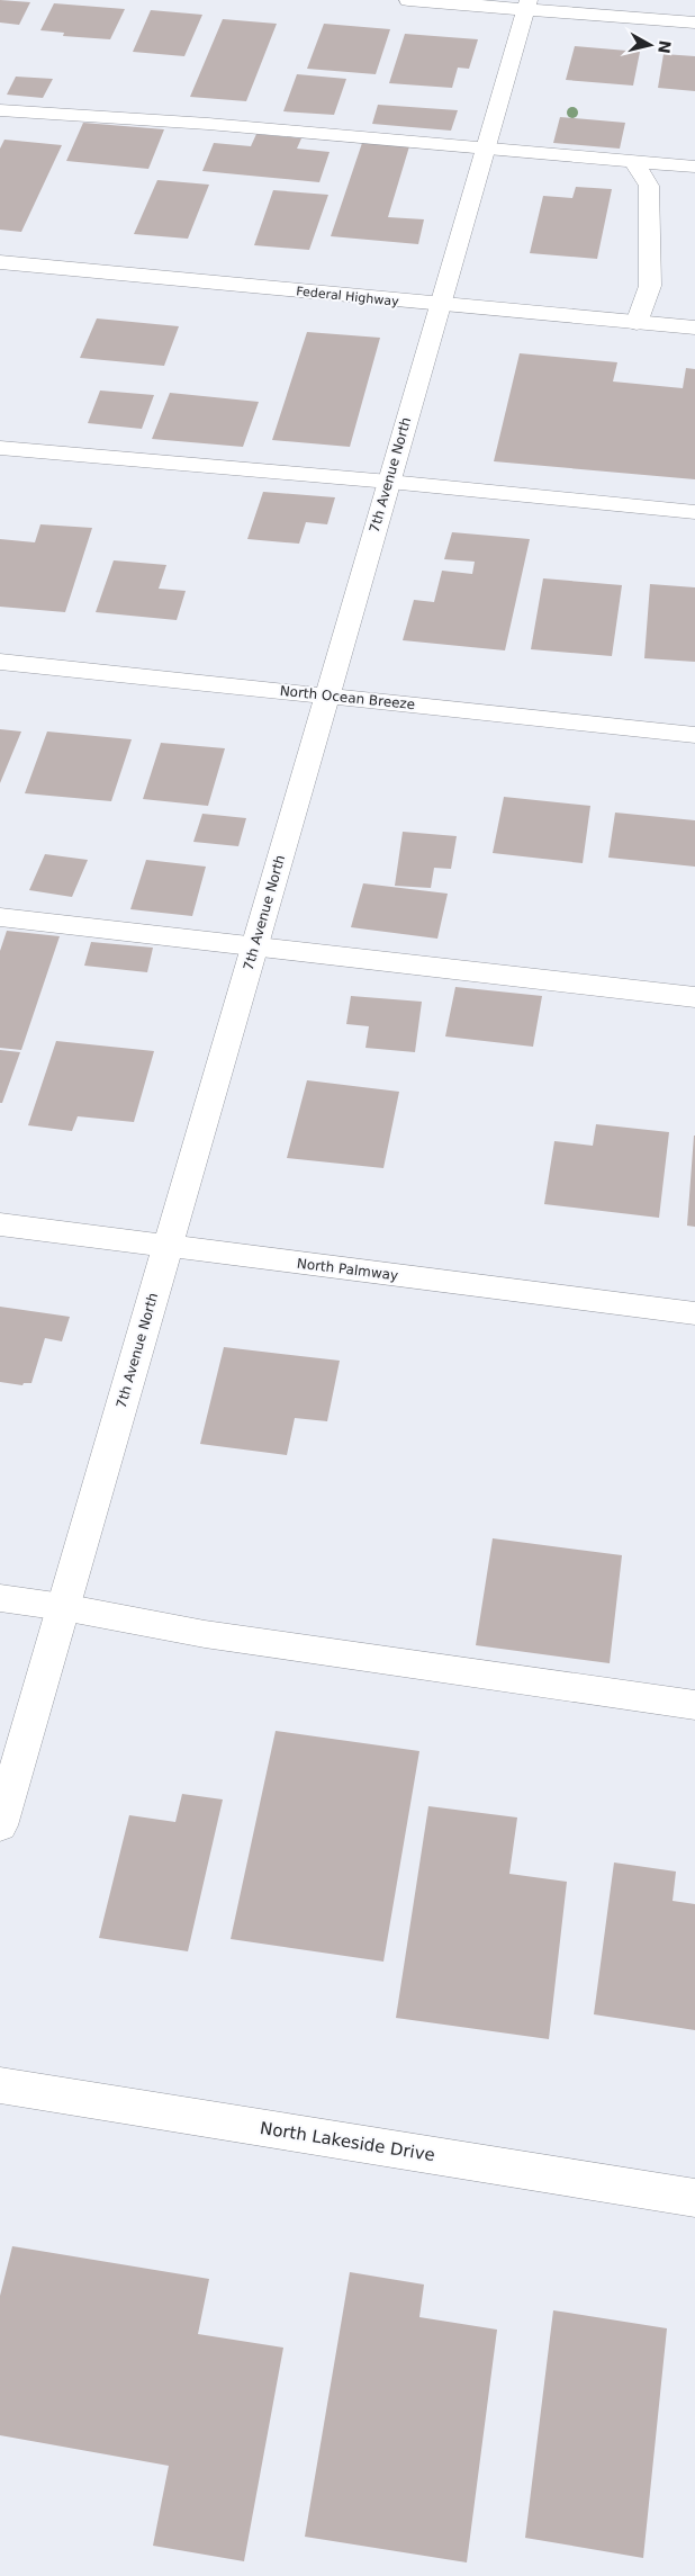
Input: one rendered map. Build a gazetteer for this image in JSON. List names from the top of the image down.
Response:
{
  "streets": {
    "street": [
      "Federal Highway",
      "7th Avenue North",
      "North Ocean Breeze",
      "North Palmway",
      "North Lakeside Drive"
    ]
  },
  "crossings": [
    ["Federal Highway", "7th Avenue North"],
    ["7th Avenue North", "North Ocean Breeze"],
    ["7th Avenue North", "North Palmway"]
  ],
  "north": "right"
}
